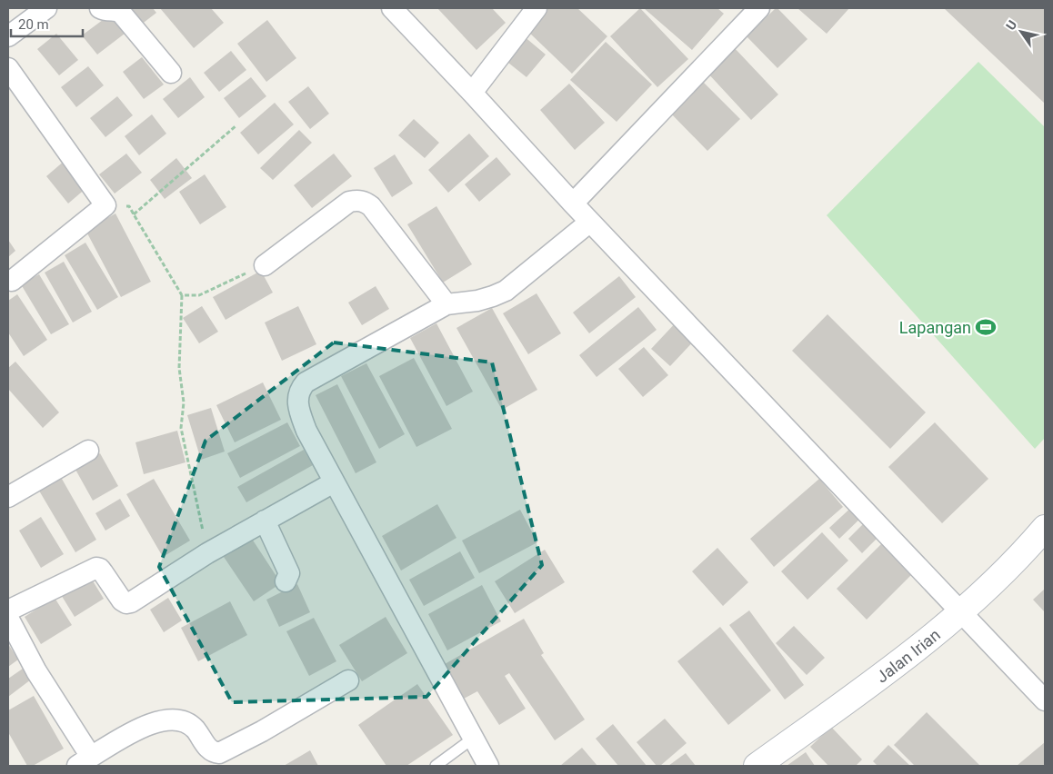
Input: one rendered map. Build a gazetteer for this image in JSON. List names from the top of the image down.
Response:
{
  "streets": {
    "street": ["Jalan Irian"]
  },
  "places": {
    "sports": ["Lapangan"]
  },
  "scale_bar": "20 m",
  "north": "top left"
}
